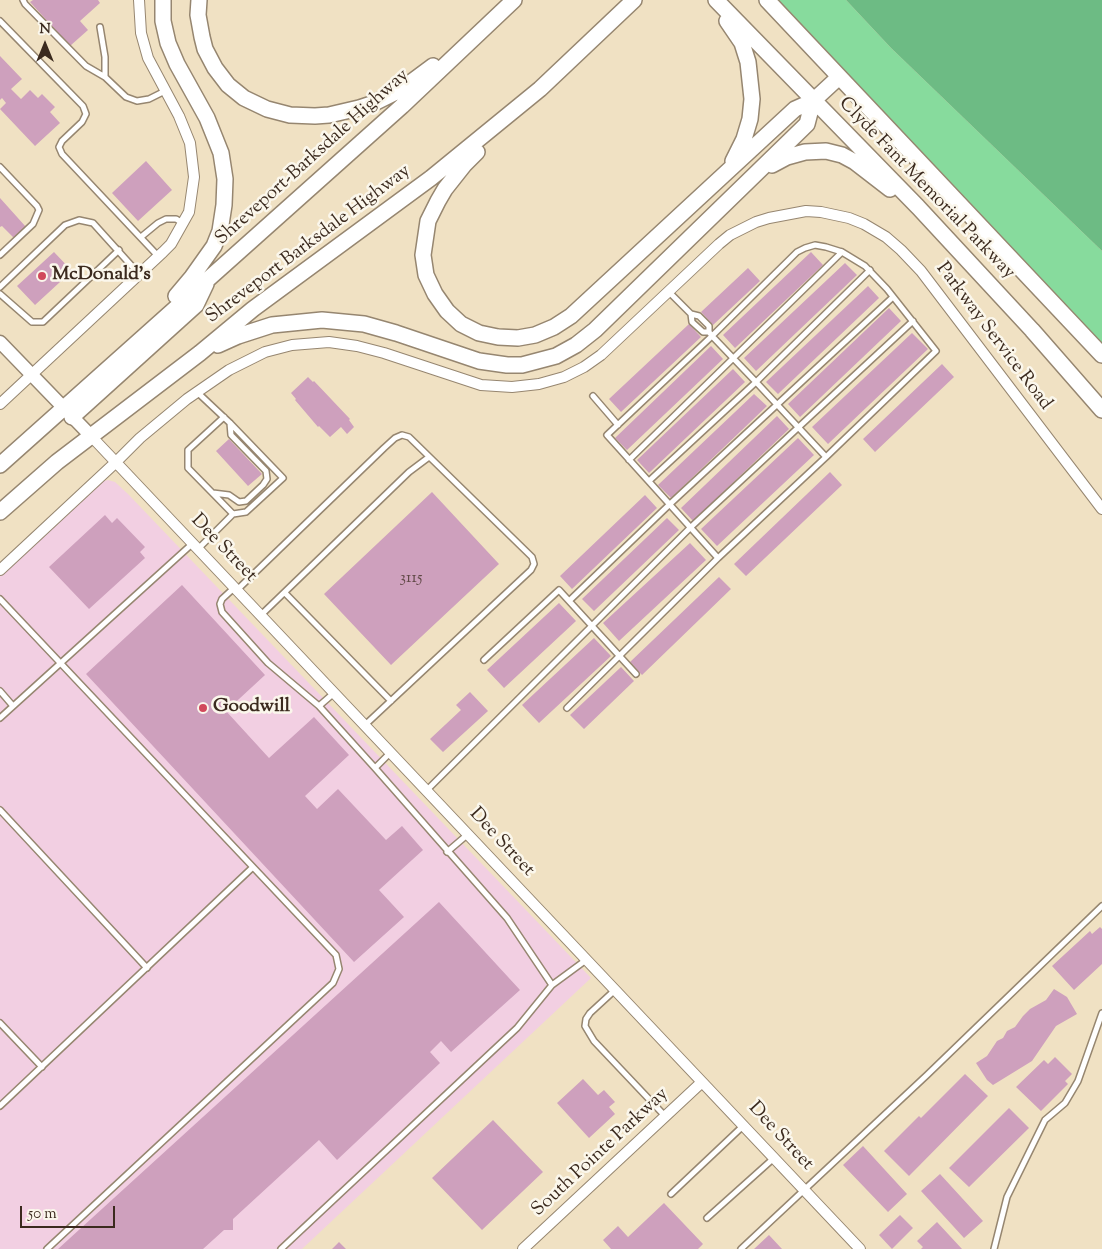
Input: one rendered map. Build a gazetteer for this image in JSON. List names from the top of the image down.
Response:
{
  "streets": {
    "main road": ["Shreveport-Barksdale Highway", "Clyde Fant Memorial Parkway", "Shreveport Barksdale Highway"],
    "street": ["Parkway Service Road", "Dee Street", "South Pointe Parkway"]
  },
  "crossings": [
    ["Shreveport Barksdale Highway", "Dee Street"],
    ["Parkway Service Road", "Dee Street"],
    ["Dee Street", "South Pointe Parkway"]
  ],
  "places": ["McDonald's", "Goodwill"],
  "house_numbers": ["3115"],
  "scale_bar": "50 m",
  "north": "top"
}
